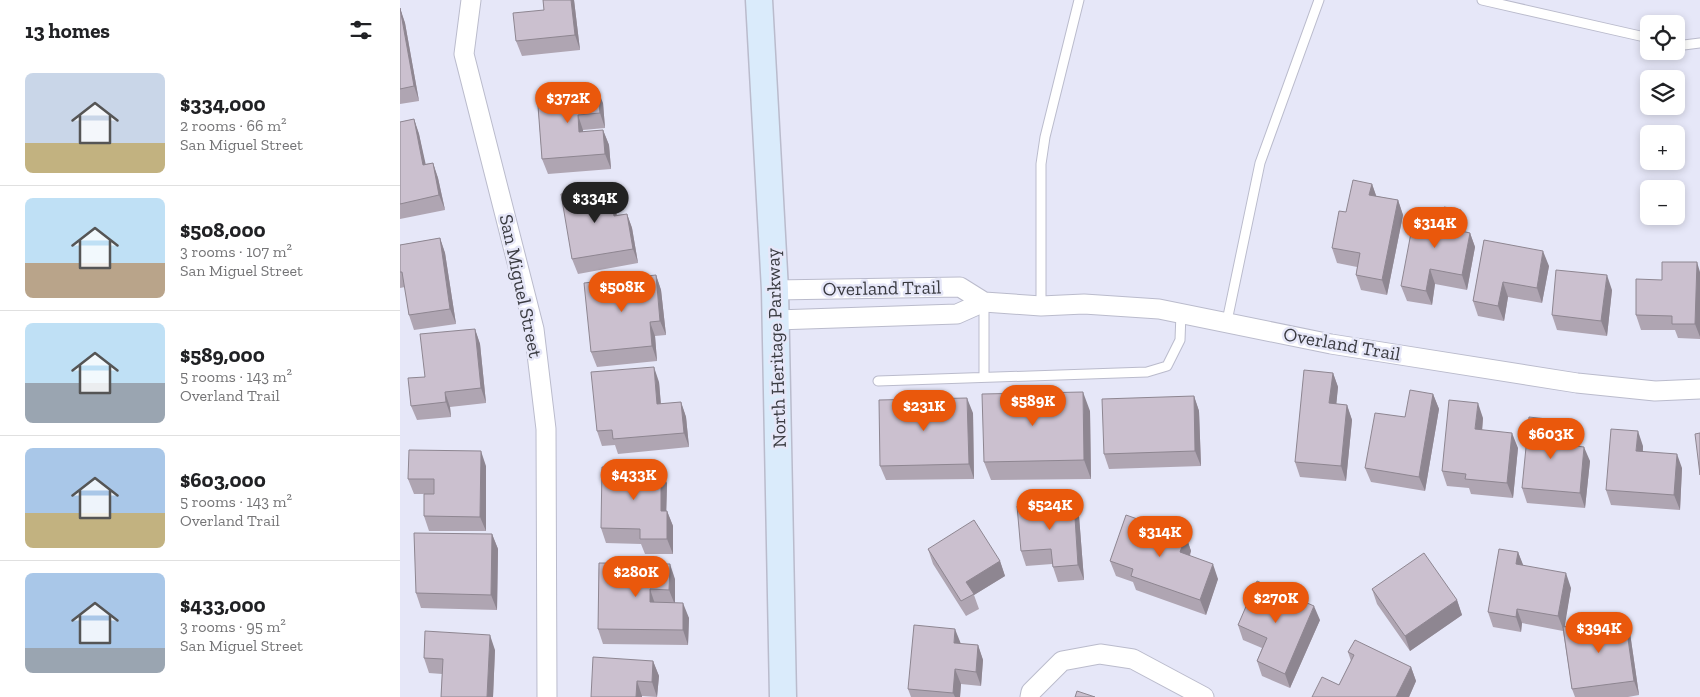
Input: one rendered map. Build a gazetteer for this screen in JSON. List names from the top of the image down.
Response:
{
  "streets": {
    "main road": ["North Heritage Parkway"],
    "street": ["San Miguel Street", "Overland Trail"]
  },
  "crossings": [
    ["Overland Trail", "North Heritage Parkway"]
  ],
  "page": {
    "heading": "13 homes",
    "map_buttons": ["+", "−"],
    "list": [
      {
        "name": "$334,000",
        "note": "2 rooms · 66 m² · San Miguel Street"
      },
      {
        "name": "$508,000",
        "note": "3 rooms · 107 m² · San Miguel Street"
      },
      {
        "name": "$589,000",
        "note": "5 rooms · 143 m² · Overland Trail"
      },
      {
        "name": "$603,000",
        "note": "5 rooms · 143 m² · Overland Trail"
      },
      {
        "name": "$433,000",
        "note": "3 rooms · 95 m² · San Miguel Street"
      }
    ],
    "price": [
      "$372K",
      "$334K",
      "$314K",
      "$508K",
      "$589K",
      "$231K",
      "$603K",
      "$433K",
      "$524K",
      "$314K",
      "$280K",
      "$270K",
      "$394K"
    ]
  }
}
